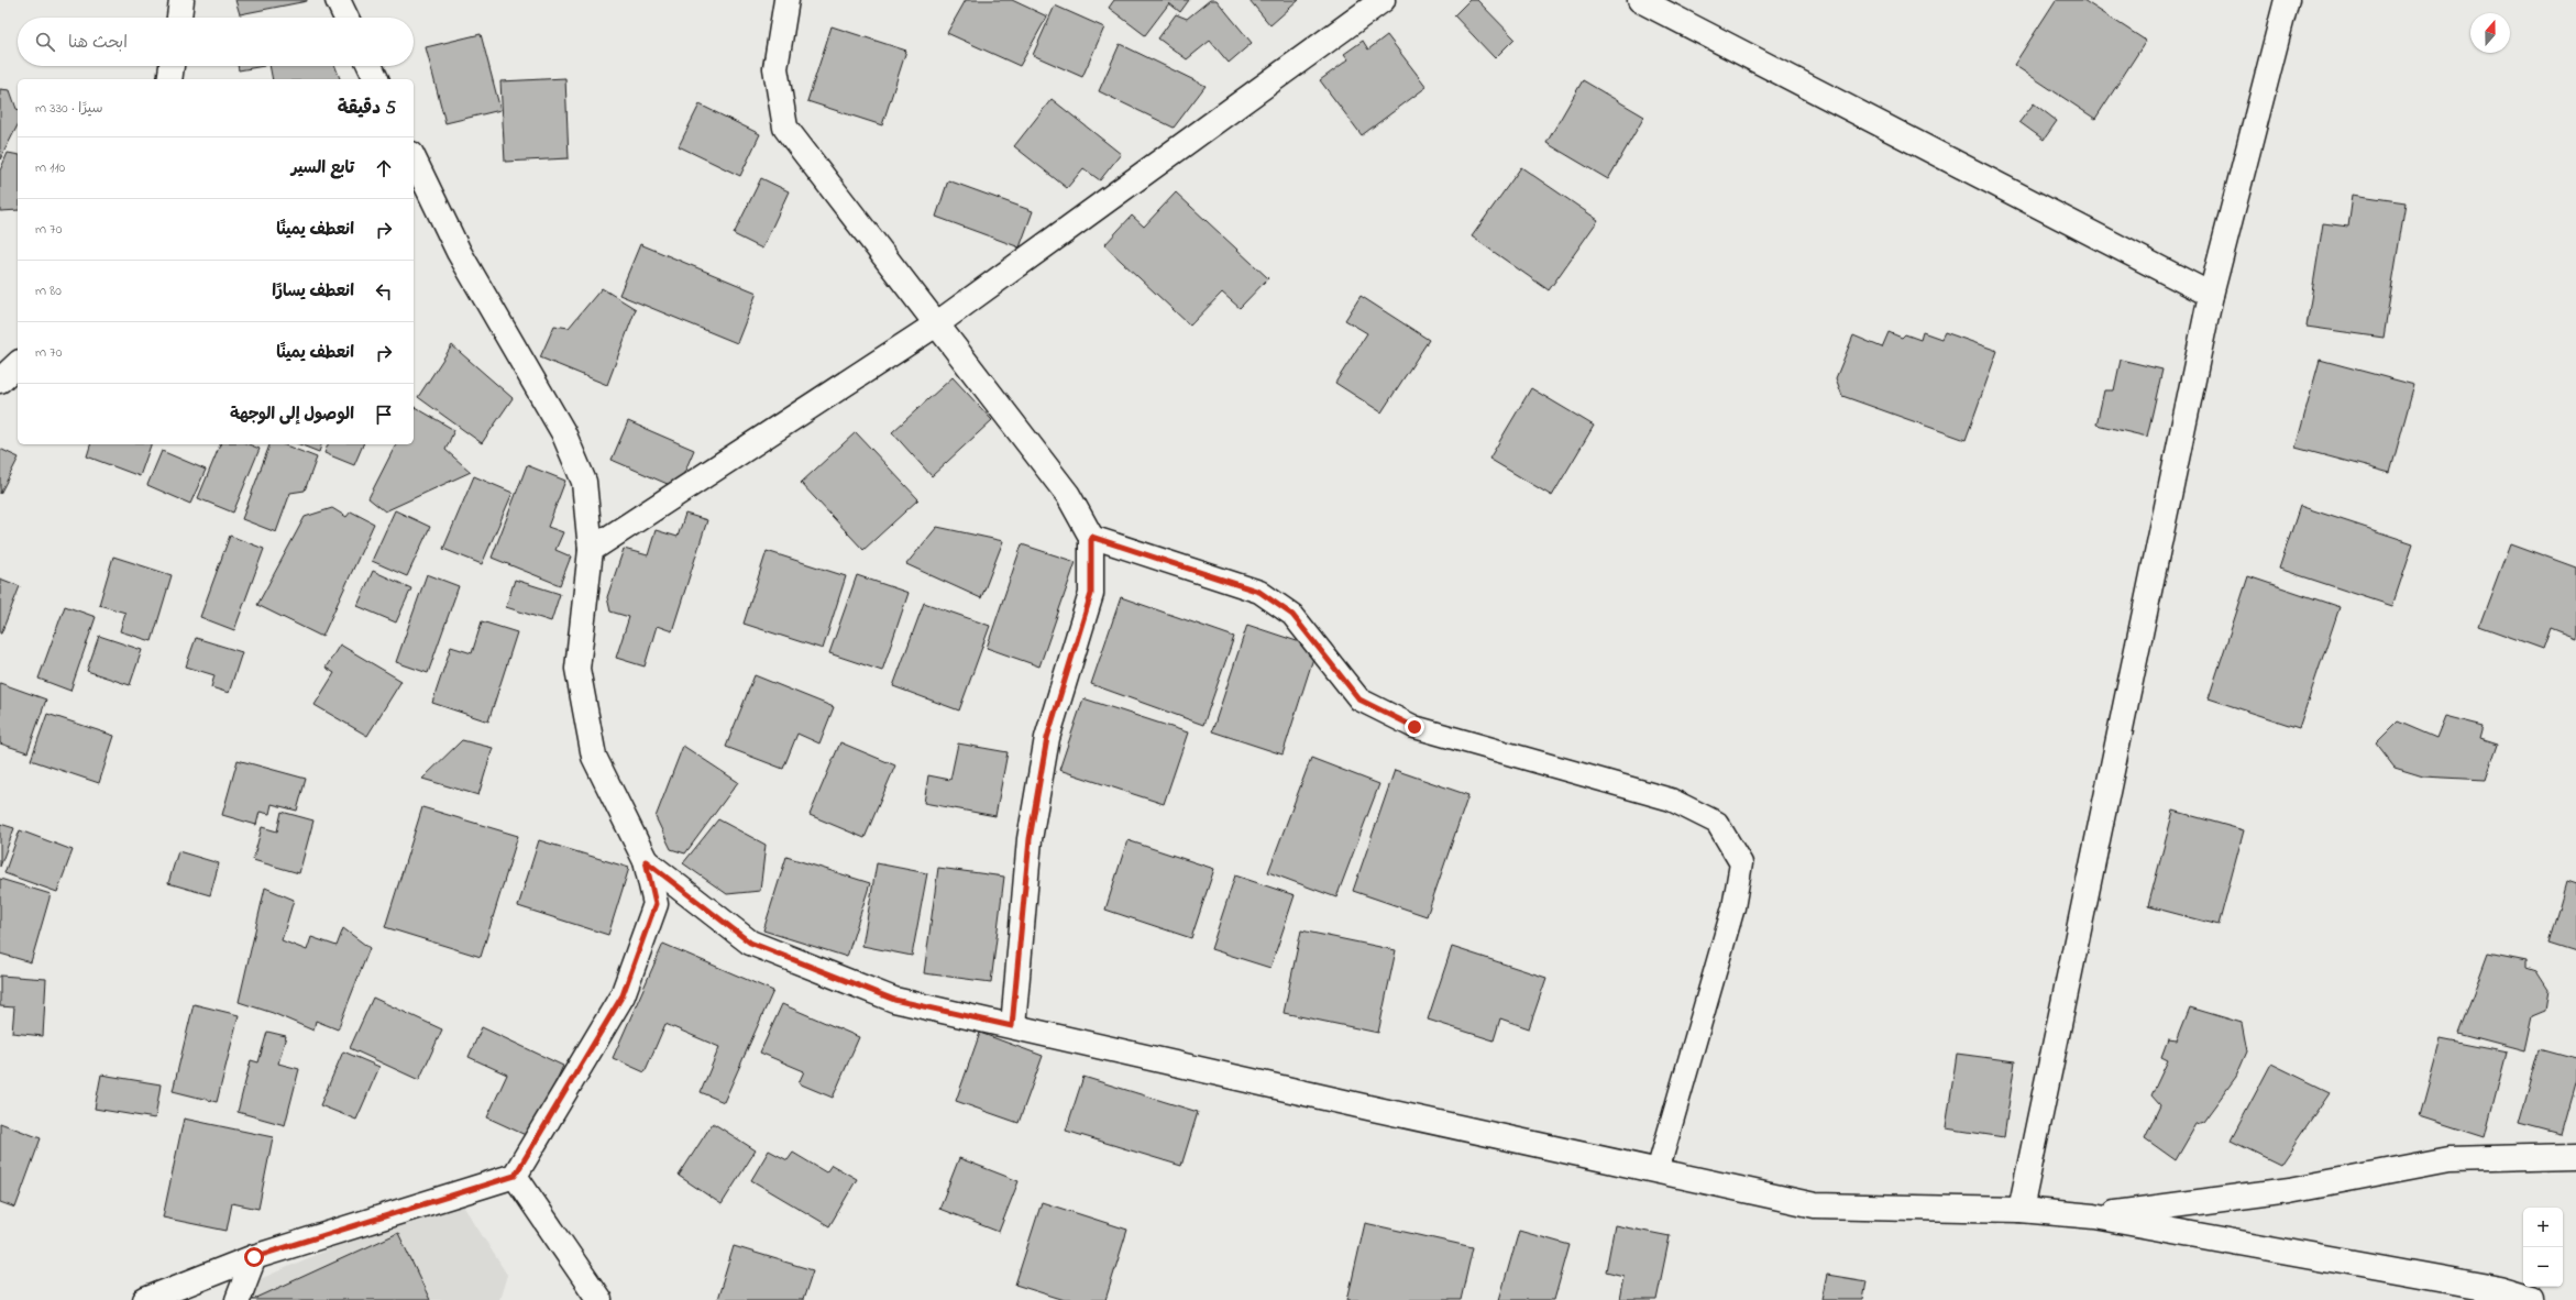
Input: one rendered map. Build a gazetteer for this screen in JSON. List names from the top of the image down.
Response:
{
  "north": "top",
  "page": {
    "search": "ابحث هنا",
    "heading": ["5 دقيقة", "سيرًا · 330 m"],
    "list": [
      ["تابع السير", "110 m"],
      ["انعطف يمينًا", "70 m"],
      ["انعطف يسارًا", "80 m"],
      ["انعطف يمينًا", "70 m"],
      "الوصول إلى الوجهة"
    ],
    "map_buttons": ["+", "−"]
  }
}
